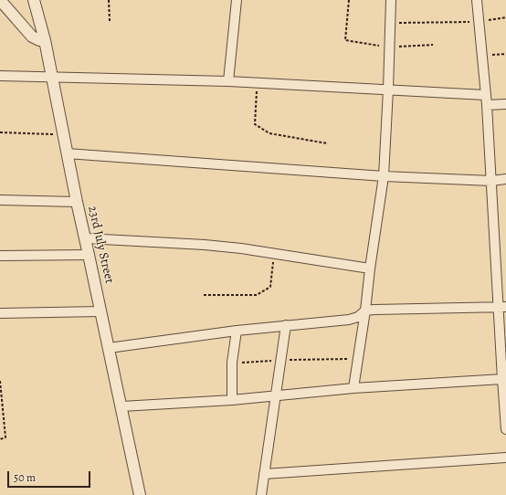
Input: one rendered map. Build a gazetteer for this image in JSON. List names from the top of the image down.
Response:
{
  "streets": {
    "street": ["23rd July Street"]
  },
  "scale_bar": "50 m"
}
